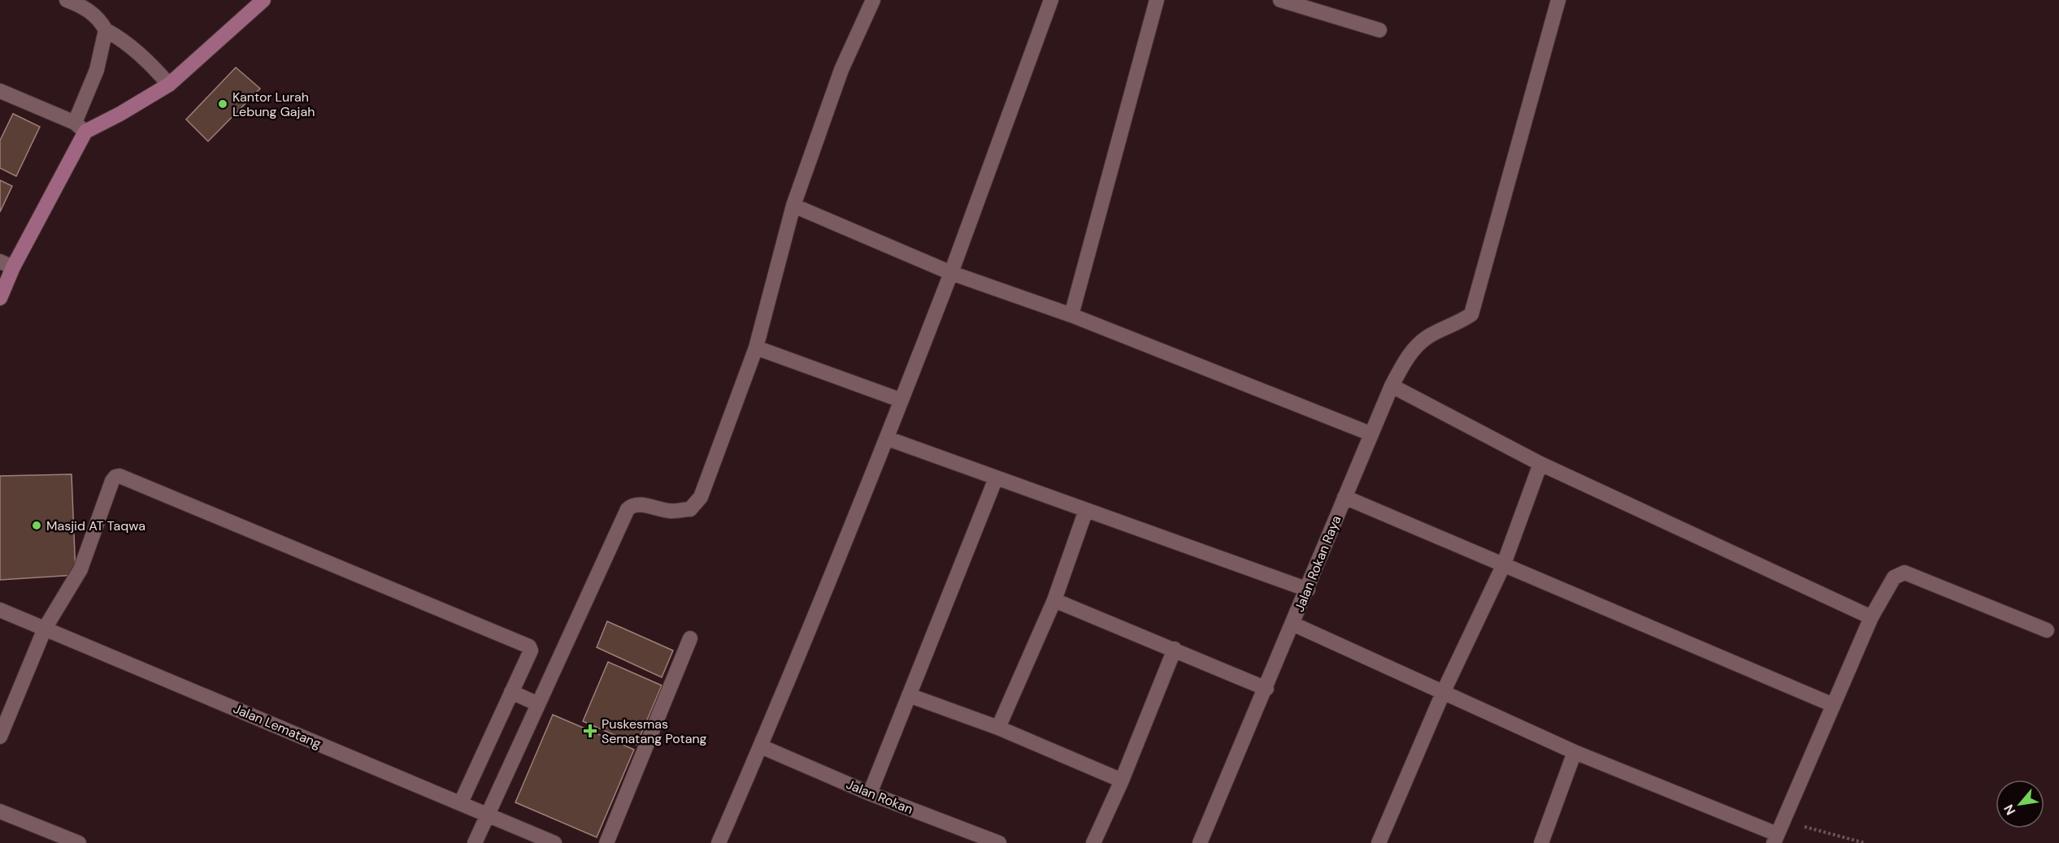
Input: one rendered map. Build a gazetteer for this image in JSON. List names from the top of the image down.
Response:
{
  "streets": {
    "street": ["Jalan Rokan Raya", "Jalan Lematang", "Jalan Rokan"]
  },
  "places": {
    "other": ["Kantor Lurah Lebung Gajah", "Masjid AT Taqwa"],
    "health": ["Puskesmas Sematang Potang"]
  },
  "north": "bottom left"
}
